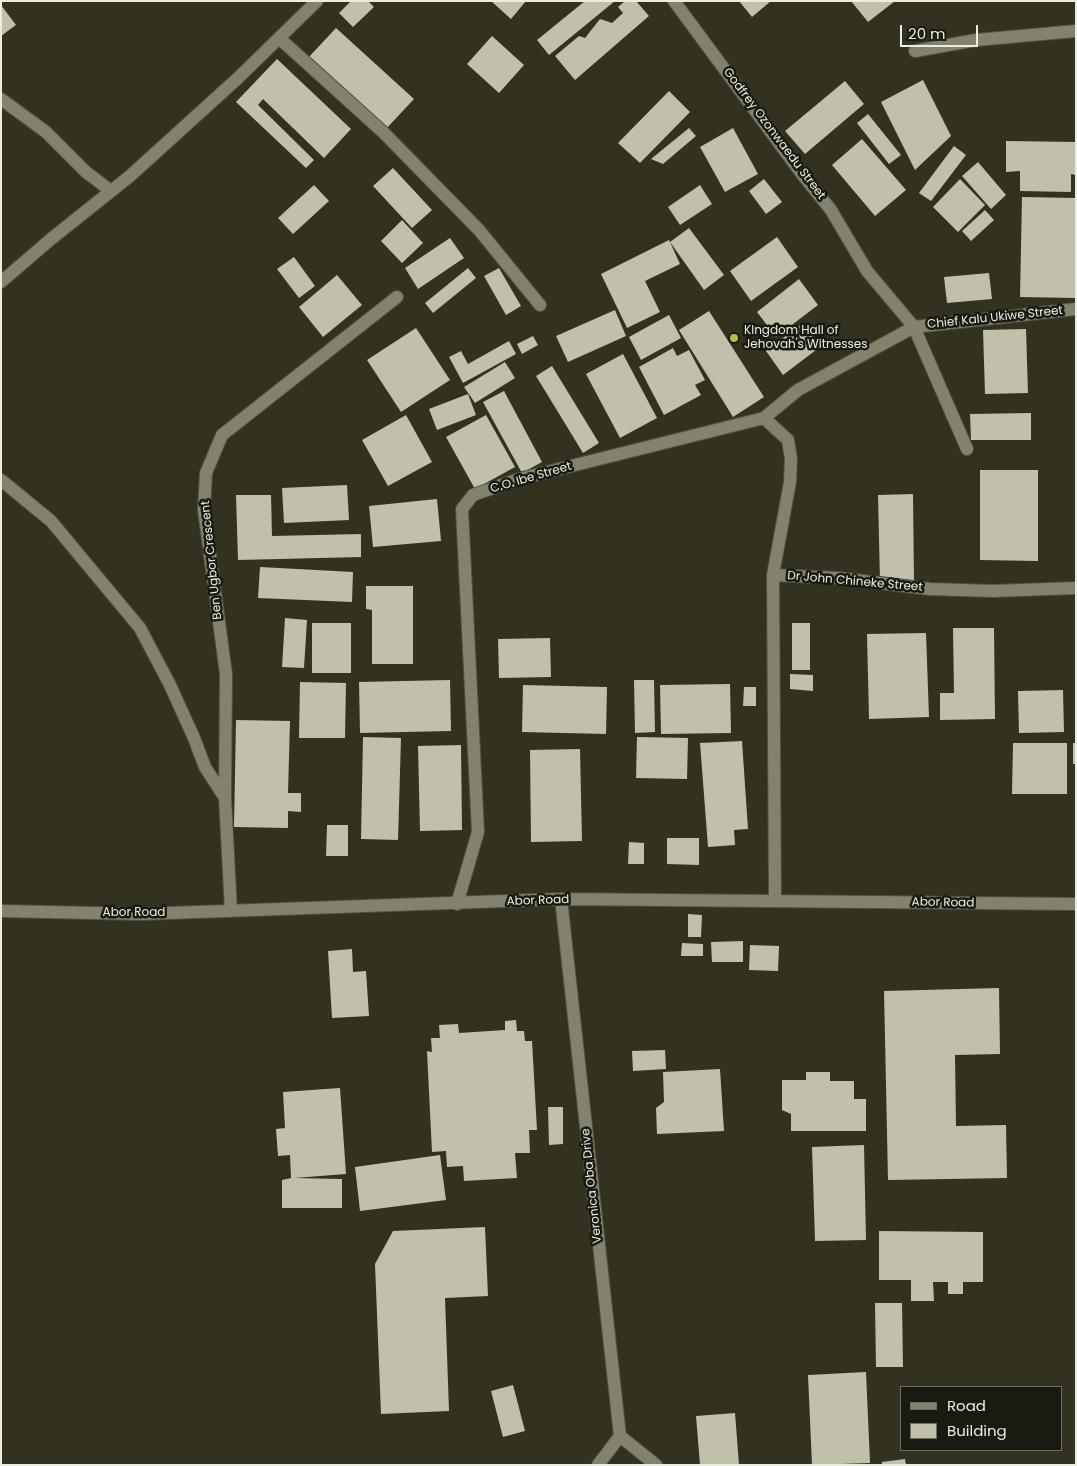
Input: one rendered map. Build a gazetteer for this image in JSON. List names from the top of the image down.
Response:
{
  "streets": {
    "street": [
      "Godfrey Ozonwaedu Street",
      "Chief Kalu Ukiwe Street",
      "C.O. Ibe Street",
      "Ben Ugbor Crescent",
      "Dr John Chineke Street",
      "Abor Road",
      "Veronica Oba Drive"
    ]
  },
  "crossings": [
    ["Godfrey Ozonwaedu Street", "Chief Kalu Ukiwe Street"],
    ["Godfrey Ozonwaedu Street", "C.O. Ibe Street"],
    ["Chief Kalu Ukiwe Street", "C.O. Ibe Street"],
    ["C.O. Ibe Street", "Dr John Chineke Street"],
    ["C.O. Ibe Street", "Abor Road"],
    ["Ben Ugbor Crescent", "Abor Road"],
    ["Abor Road", "Veronica Oba Drive"]
  ],
  "places": ["KIngdom Hall of Jehovah's Witnesses"],
  "legend": ["Road", "Building"],
  "scale_bar": "20 m"
}
